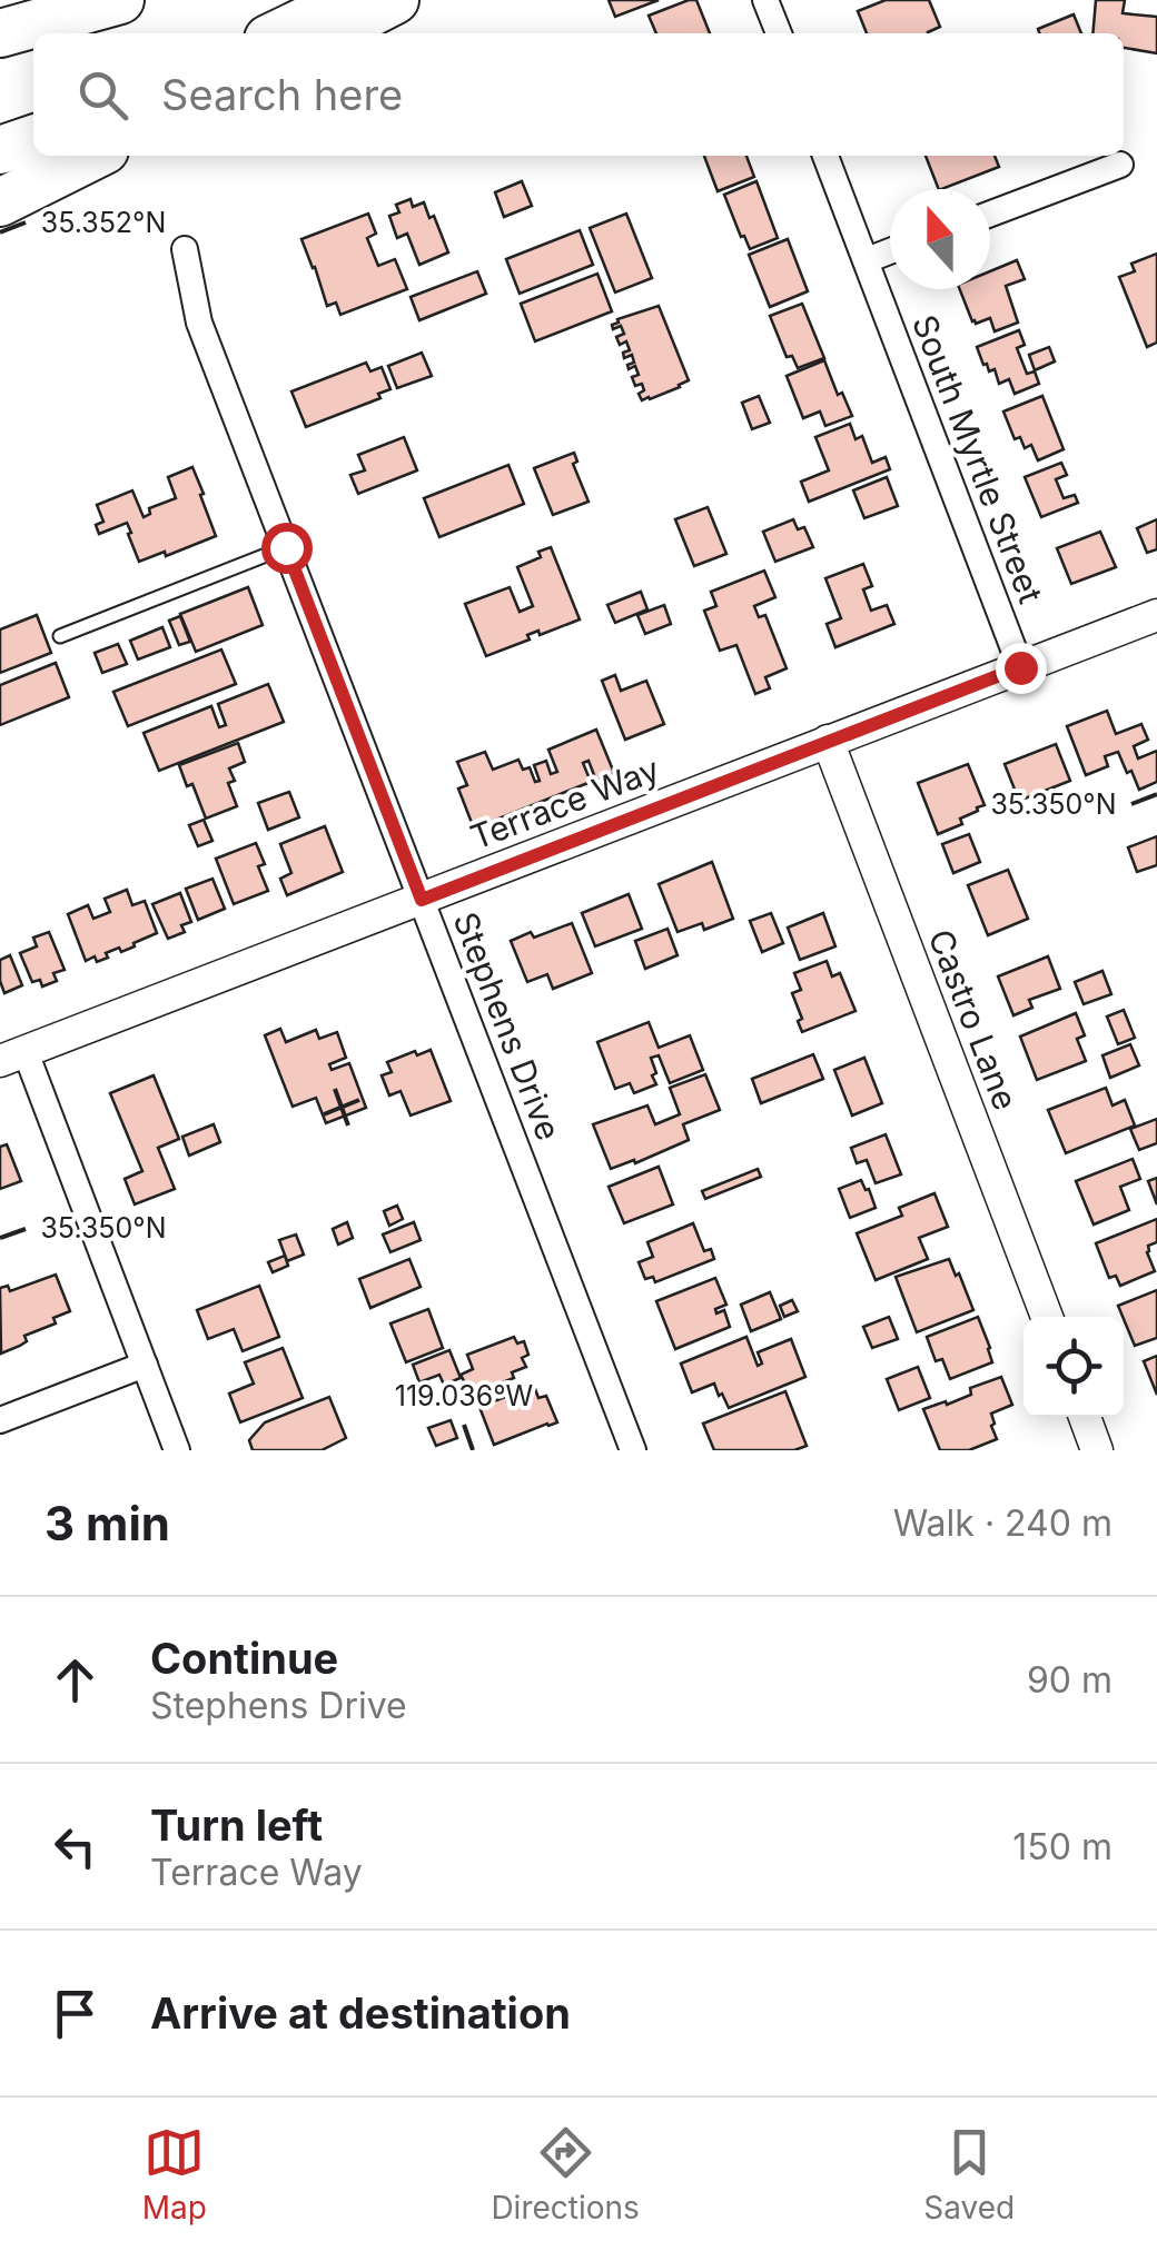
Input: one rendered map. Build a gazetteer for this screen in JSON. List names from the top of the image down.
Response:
{
  "streets": {
    "street": [
      "South Myrtle Street",
      "Terrace Way",
      "Castro Lane",
      "Stephens Drive"
    ]
  },
  "crossings": [
    ["South Myrtle Street", "Terrace Way"],
    ["Terrace Way", "Castro Lane"],
    ["Terrace Way", "Stephens Drive"]
  ],
  "north": "top",
  "page": {
    "search": "Search here",
    "heading": ["3 min", "Walk · 240 m"],
    "list": [
      ["Continue", "Stephens Drive", "90 m"],
      ["Turn left", "Terrace Way", "150 m"],
      "Arrive at destination"
    ],
    "nav": ["Map", "Directions", "Saved"]
  },
  "coordinates": ["35.352°N", "35.350°N", "119.036°W"]
}
